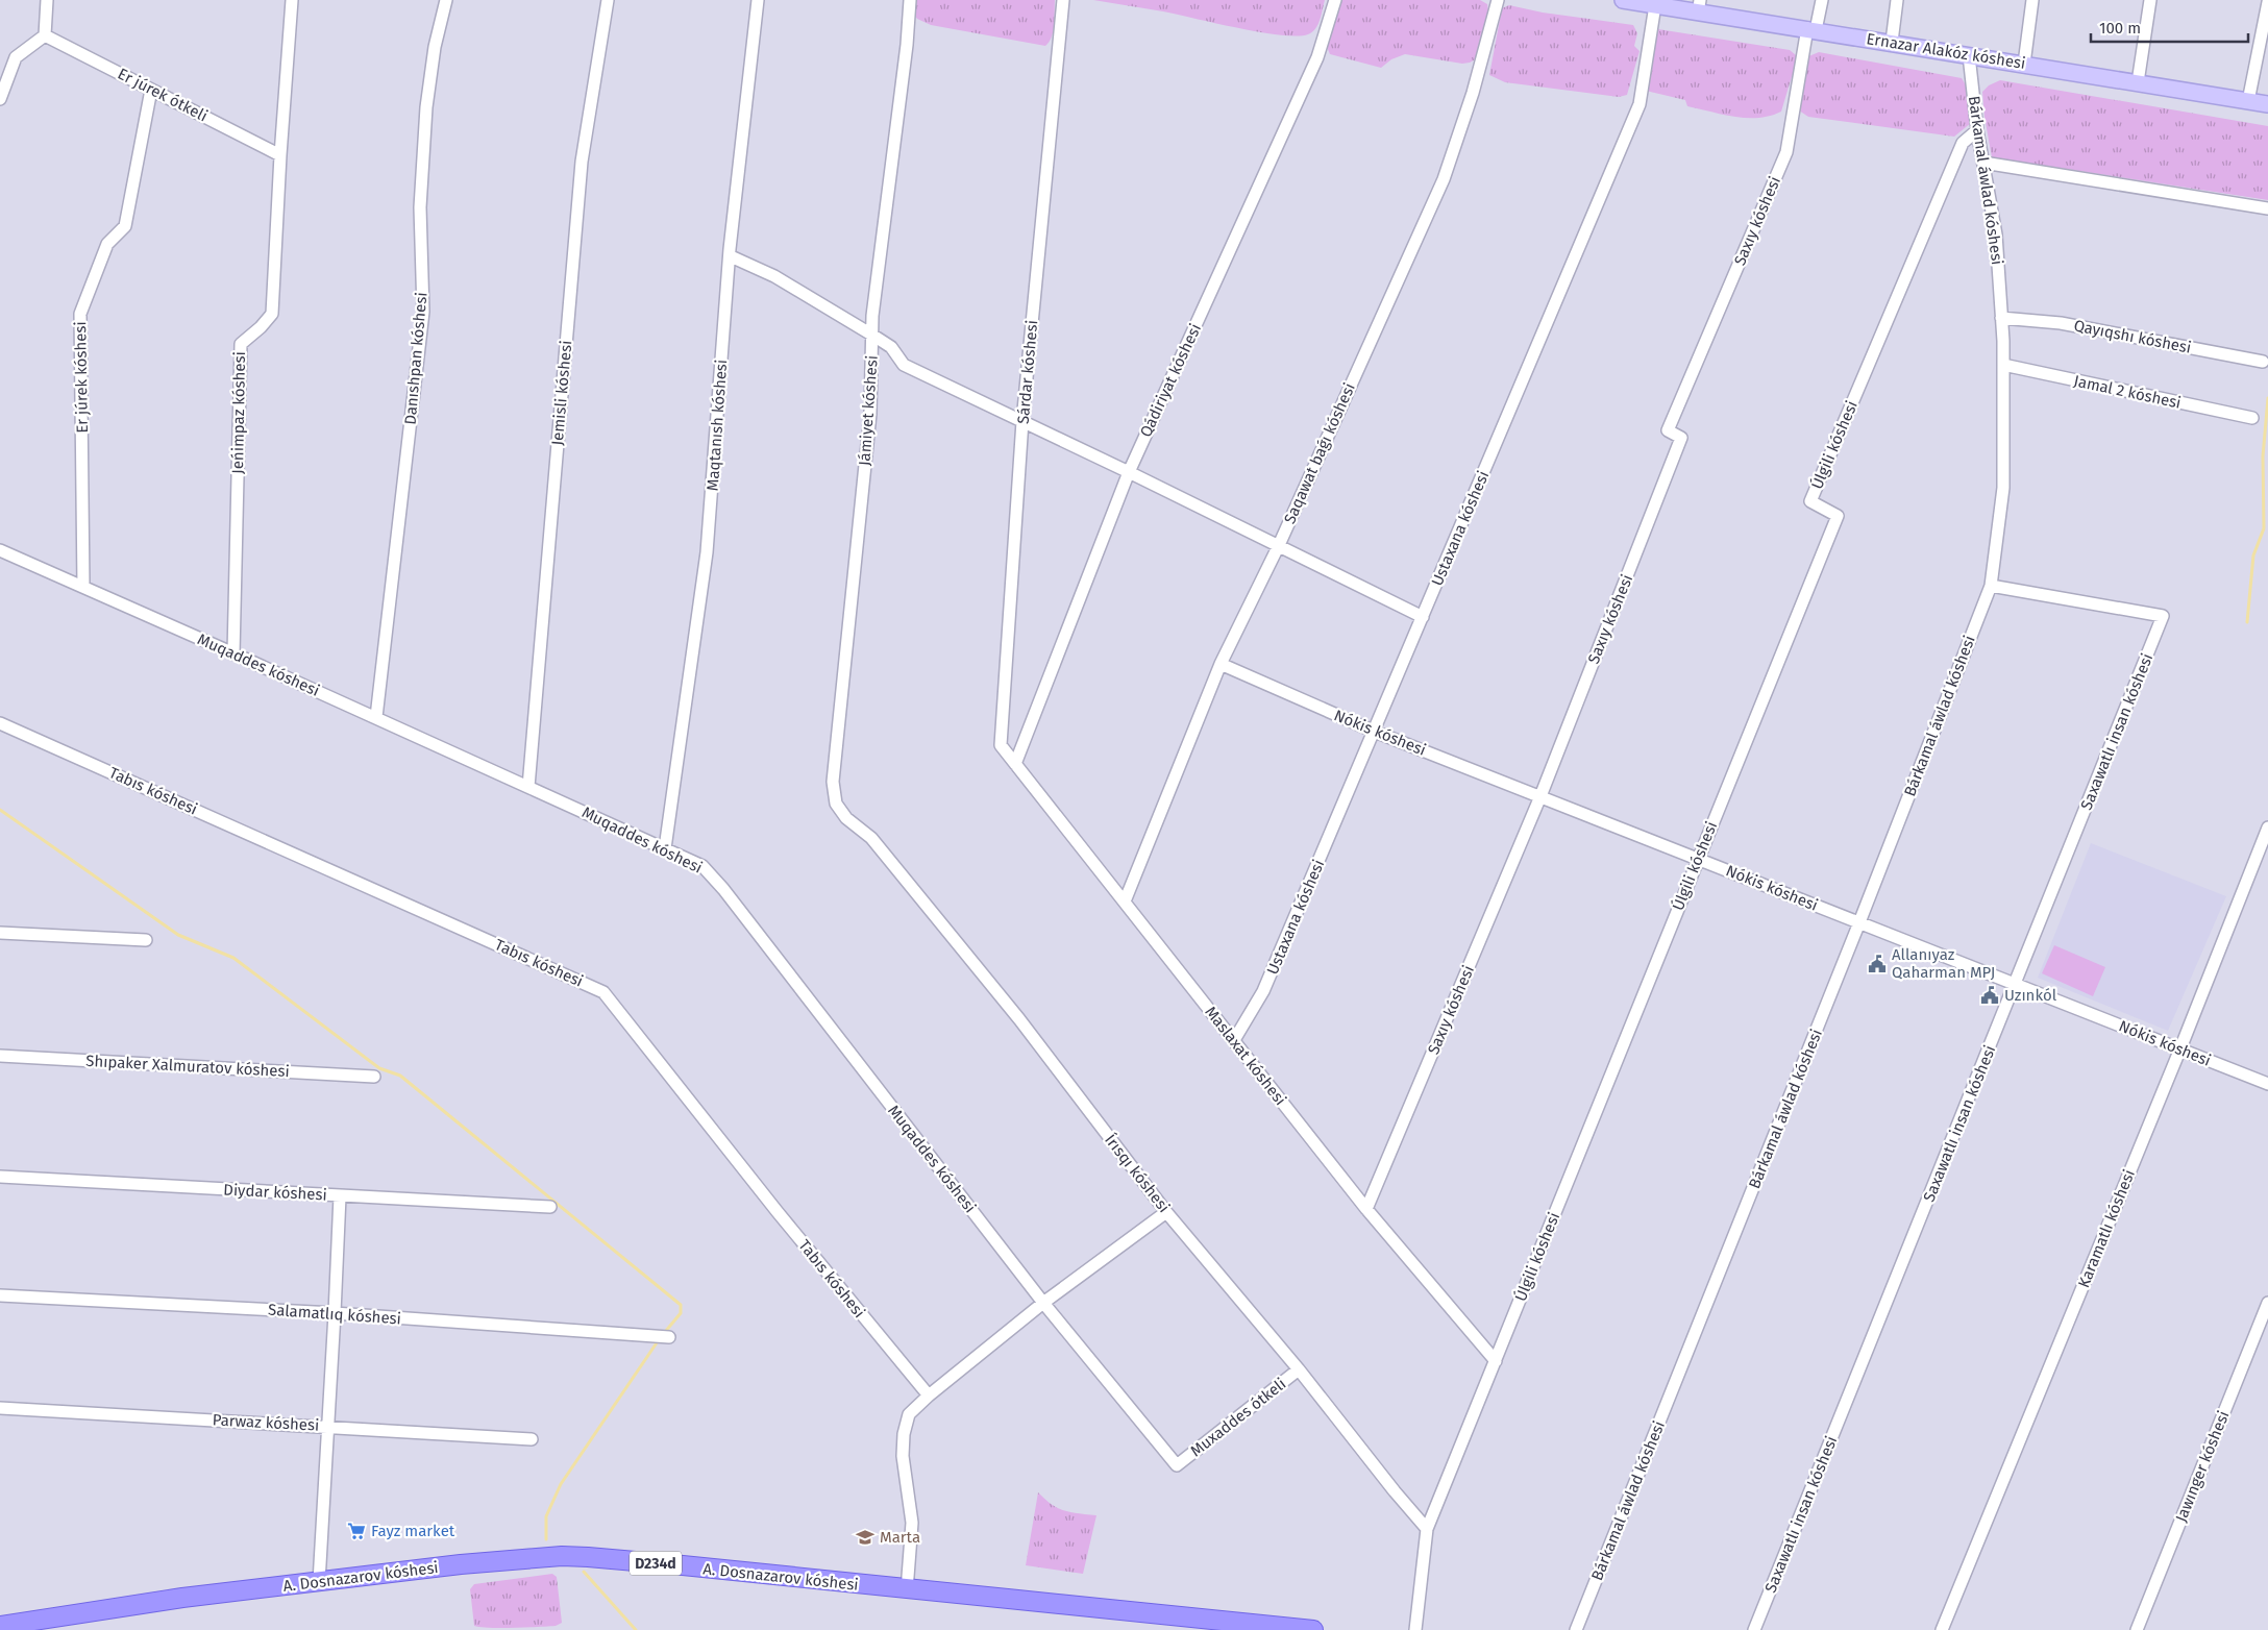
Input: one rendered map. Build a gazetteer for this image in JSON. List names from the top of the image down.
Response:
{
  "streets": {
    "main road": ["Ernazar Alakóz kóshesi", "D234d", "A. Dosnazarov kóshesi"],
    "street": [
      "Er júrek ótkeli",
      "Bárkamal áwlad kóshesi",
      "Saxıy kóshesi",
      "Qayıqshı kóshesi",
      "Danıshpan kóshesi",
      "Sárdar kóshesi",
      "Er júrek kóshesi",
      "Qádiriyat kóshesi",
      "Jamal 2 kóshesi",
      "Jemisli kóshesi",
      "Jámiyet kóshesi",
      "Jeńimpaz kóshesi",
      "Maqtanısh kóshesi",
      "Úlgili kóshesi",
      "Saqawat baǵı kóshesi",
      "Ustaxana kóshesi",
      "Muqaddes kóshesi",
      "Saxawatlı insan kóshesi",
      "Nókis kóshesi",
      "Tabıs kóshesi",
      "Maslaxat kóshesi",
      "Shıpaker Xalmuratov kóshesi",
      "Írısqı kóshesi",
      "Diydar kóshesi",
      "Karamatlı kóshesi",
      "Salamatlıq kóshesi",
      "Muxaddes ótkeli",
      "Parwaz kóshesi",
      "Jawınger kóshesi"
    ]
  },
  "crossings": [
    ["Ernazar Alakóz kóshesi", "Bárkamal áwlad kóshesi"],
    ["Ernazar Alakóz kóshesi", "Saxıy kóshesi"],
    ["Ernazar Alakóz kóshesi", "Ustaxana kóshesi"],
    ["Er júrek ótkeli", "Er júrek kóshesi"],
    ["Er júrek ótkeli", "Jeńimpaz kóshesi"],
    ["Bárkamal áwlad kóshesi", "Qayıqshı kóshesi"],
    ["Bárkamal áwlad kóshesi", "Jamal 2 kóshesi"],
    ["Bárkamal áwlad kóshesi", "Úlgili kóshesi"],
    ["Bárkamal áwlad kóshesi", "Saxawatlı insan kóshesi"],
    ["Bárkamal áwlad kóshesi", "Nókis kóshesi"],
    ["Saxıy kóshesi", "Nókis kóshesi"],
    ["Saxıy kóshesi", "Maslaxat kóshesi"],
    ["Danıshpan kóshesi", "Muqaddes kóshesi"],
    ["Sárdar kóshesi", "Maslaxat kóshesi"],
    ["Er júrek kóshesi", "Muqaddes kóshesi"],
    ["Qádiriyat kóshesi", "Maslaxat kóshesi"],
    ["Jemisli kóshesi", "Muqaddes kóshesi"],
    ["Jámiyet kóshesi", "Írısqı kóshesi"],
    ["Jeńimpaz kóshesi", "Muqaddes kóshesi"],
    ["Maqtanısh kóshesi", "Muqaddes kóshesi"],
    ["Úlgili kóshesi", "Nókis kóshesi"],
    ["Úlgili kóshesi", "Maslaxat kóshesi"],
    ["Úlgili kóshesi", "Írısqı kóshesi"],
    ["Saqawat baǵı kóshesi", "Nókis kóshesi"],
    ["Saqawat baǵı kóshesi", "Maslaxat kóshesi"],
    ["Ustaxana kóshesi", "Nókis kóshesi"],
    ["Ustaxana kóshesi", "Maslaxat kóshesi"],
    ["Muqaddes kóshesi", "Muxaddes ótkeli"],
    ["Saxawatlı insan kóshesi", "Nókis kóshesi"],
    ["Nókis kóshesi", "Karamatlı kóshesi"],
    ["Írısqı kóshesi", "Muxaddes ótkeli"]
  ],
  "places": {
    "public building": ["Allanıyaz Qaharman MPJ", "Uzınkól"],
    "supermarket": ["Fayz market"],
    "school or university": ["Marta"]
  },
  "scale_bar": "100 m"
}
